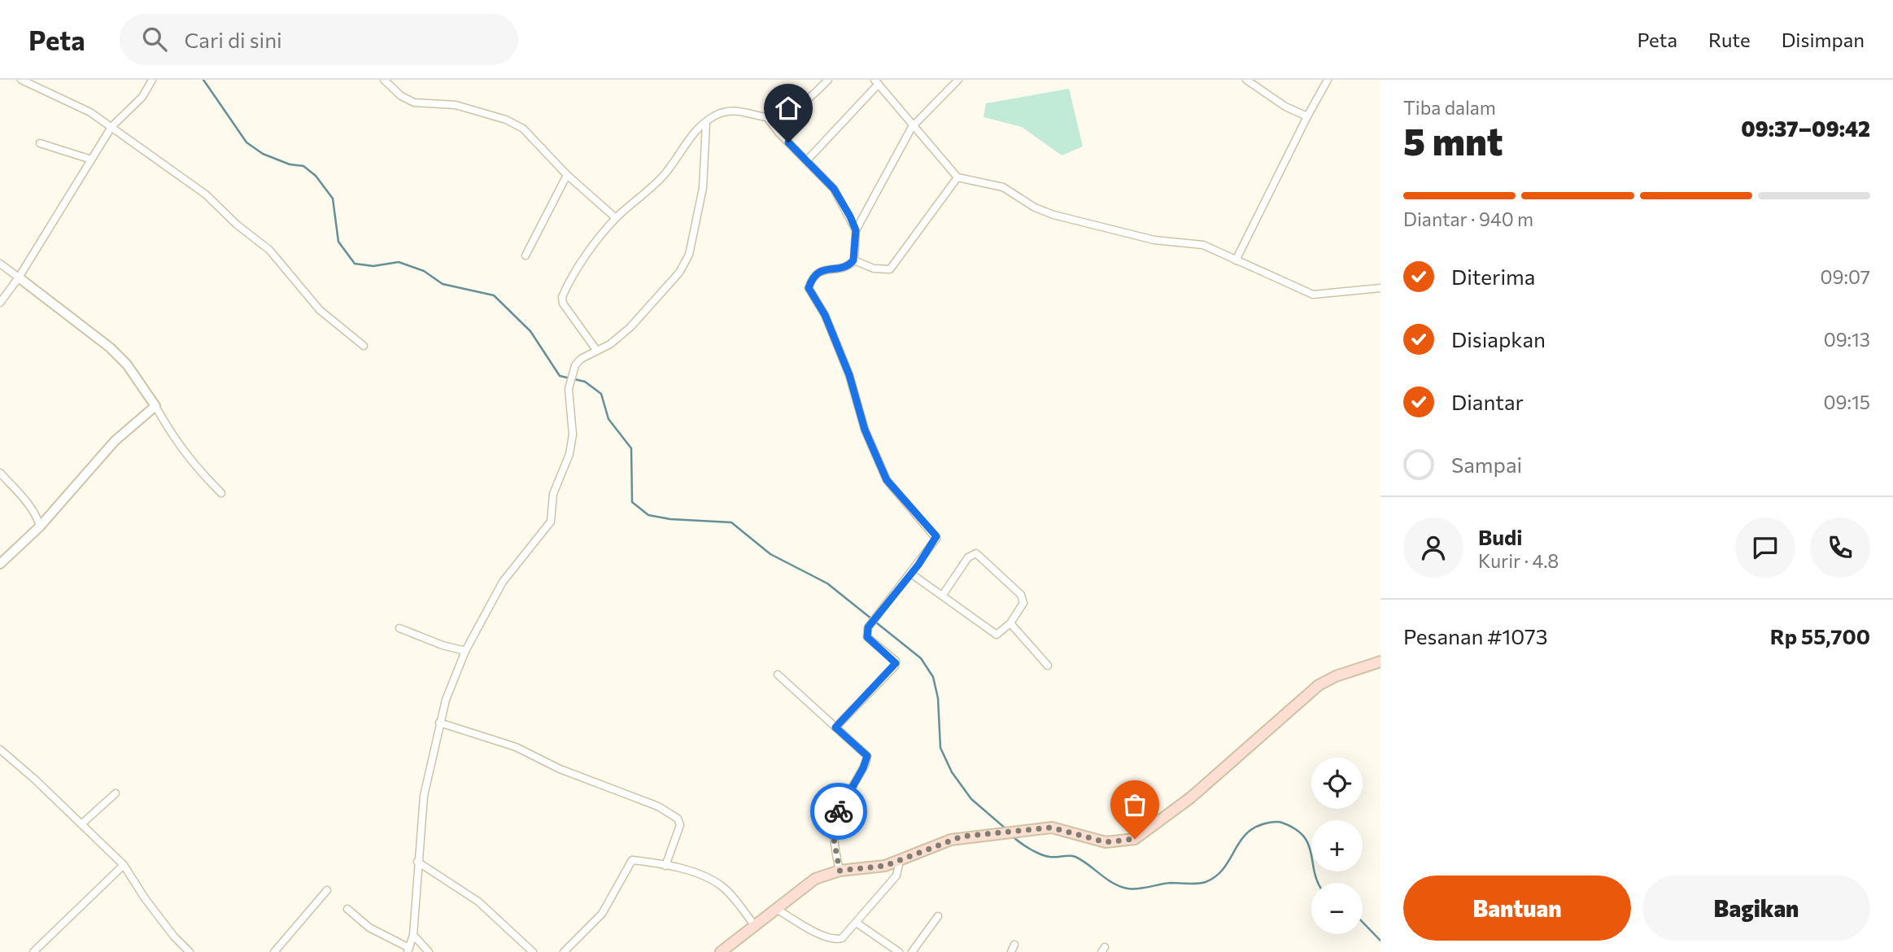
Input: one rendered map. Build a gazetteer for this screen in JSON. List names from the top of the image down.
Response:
{
  "page": {
    "header": "Peta",
    "search": "Cari di sini",
    "nav": ["Peta", "Rute", "Disimpan"],
    "heading": ["5 mnt", "Tiba dalam", "09:37–09:42"],
    "panel": [
      "Budi",
      "Kurir · 4.8",
      "Pesanan #1073",
      "Rp 55,700"
    ],
    "bar": "Diantar · 940 m",
    "list": [
      ["Diterima", "09:07"],
      ["Disiapkan", "09:13"],
      ["Diantar", "09:15"],
      "Sampai"
    ],
    "map_buttons": ["+", "−"],
    "buttons": ["Bantuan", "Bagikan"]
  }
}
